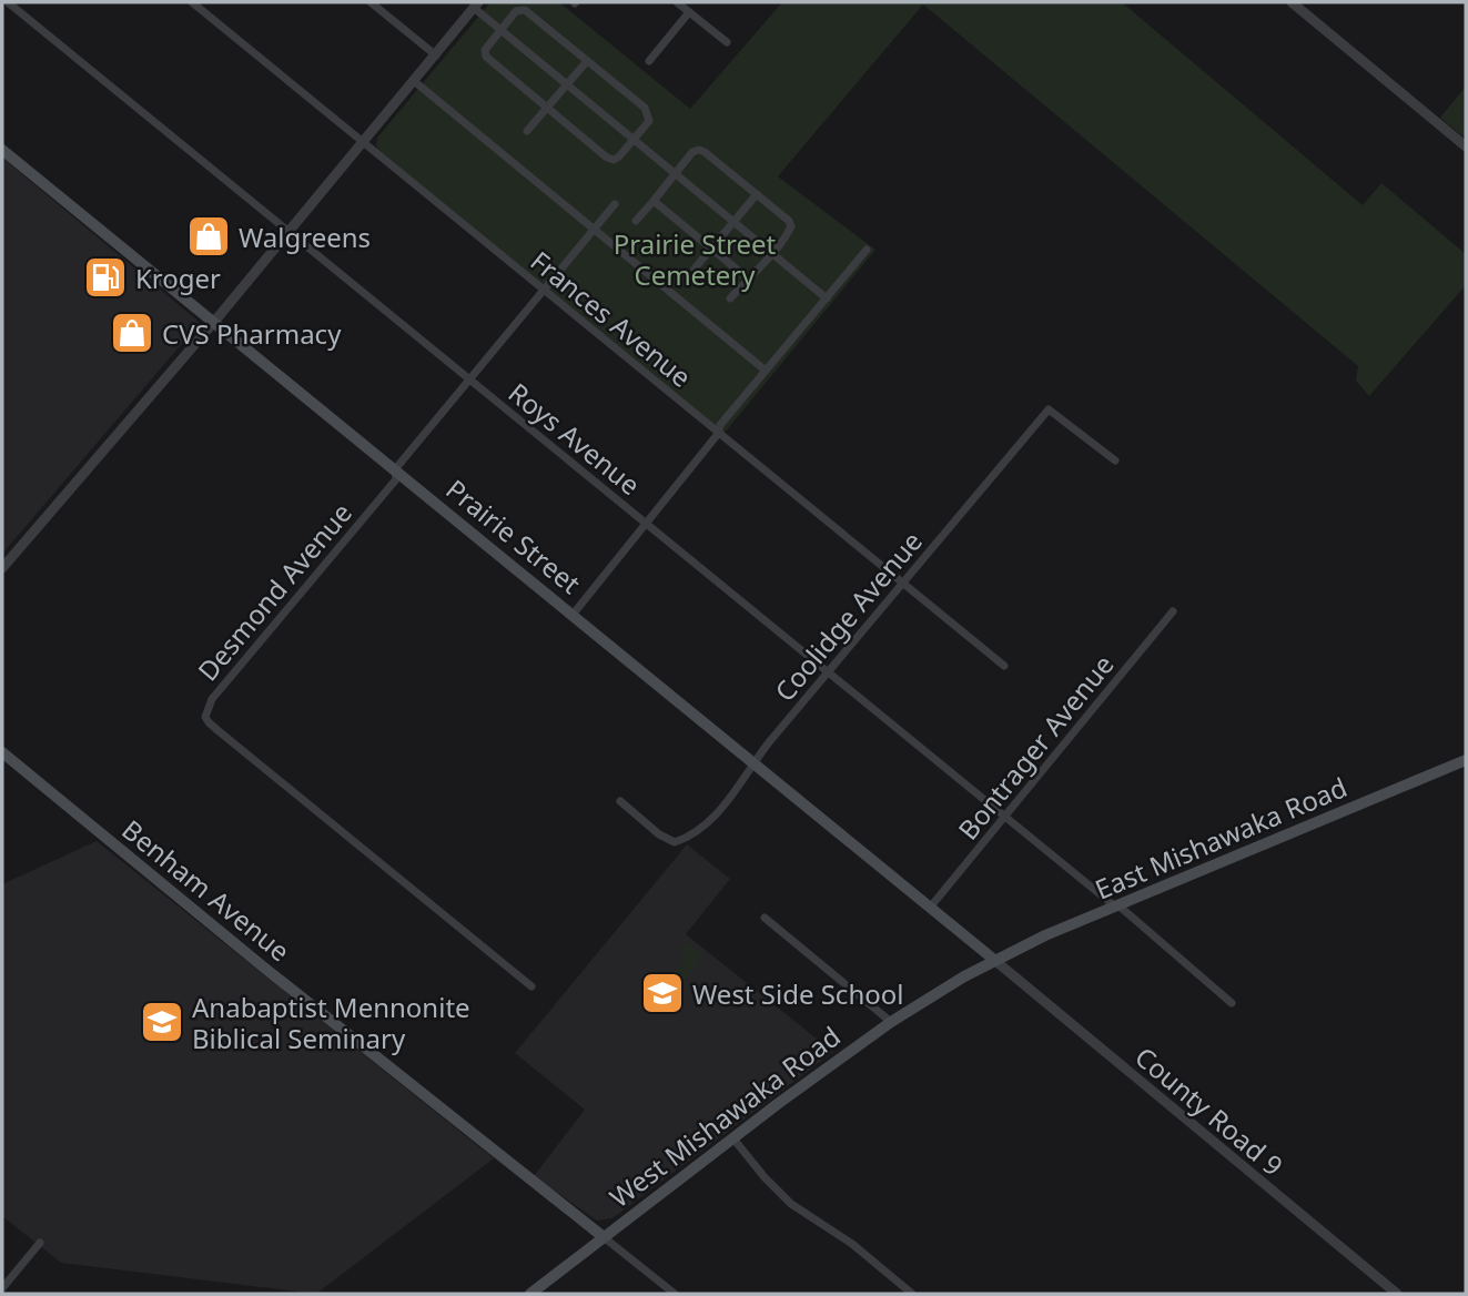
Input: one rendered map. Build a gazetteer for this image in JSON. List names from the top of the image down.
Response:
{
  "streets": {
    "main road": [
      "Prairie Street",
      "East Mishawaka Road",
      "Benham Avenue",
      "West Mishawaka Road"
    ],
    "street": [
      "Frances Avenue",
      "Roys Avenue",
      "Desmond Avenue",
      "Coolidge Avenue",
      "Bontrager Avenue",
      "County Road 9"
    ]
  },
  "crossings": [
    ["Frances Avenue", "Desmond Avenue"],
    ["Frances Avenue", "Coolidge Avenue"],
    ["Roys Avenue", "Desmond Avenue"],
    ["Roys Avenue", "Coolidge Avenue"],
    ["Roys Avenue", "Bontrager Avenue"],
    ["Roys Avenue", "East Mishawaka Road"],
    ["Prairie Street", "Desmond Avenue"],
    ["Prairie Street", "Coolidge Avenue"],
    ["Prairie Street", "Bontrager Avenue"],
    ["Prairie Street", "East Mishawaka Road"],
    ["Prairie Street", "County Road 9"],
    ["Prairie Street", "West Mishawaka Road"],
    ["East Mishawaka Road", "County Road 9"],
    ["East Mishawaka Road", "West Mishawaka Road"],
    ["Benham Avenue", "West Mishawaka Road"],
    ["County Road 9", "West Mishawaka Road"]
  ],
  "parks": ["Prairie Street Cemetery"],
  "places": {
    "shop": ["Walgreens", "CVS Pharmacy"],
    "fuel station": ["Kroger"],
    "school or university": ["West Side School", "Anabaptist Mennonite Biblical Seminary"]
  }
}
